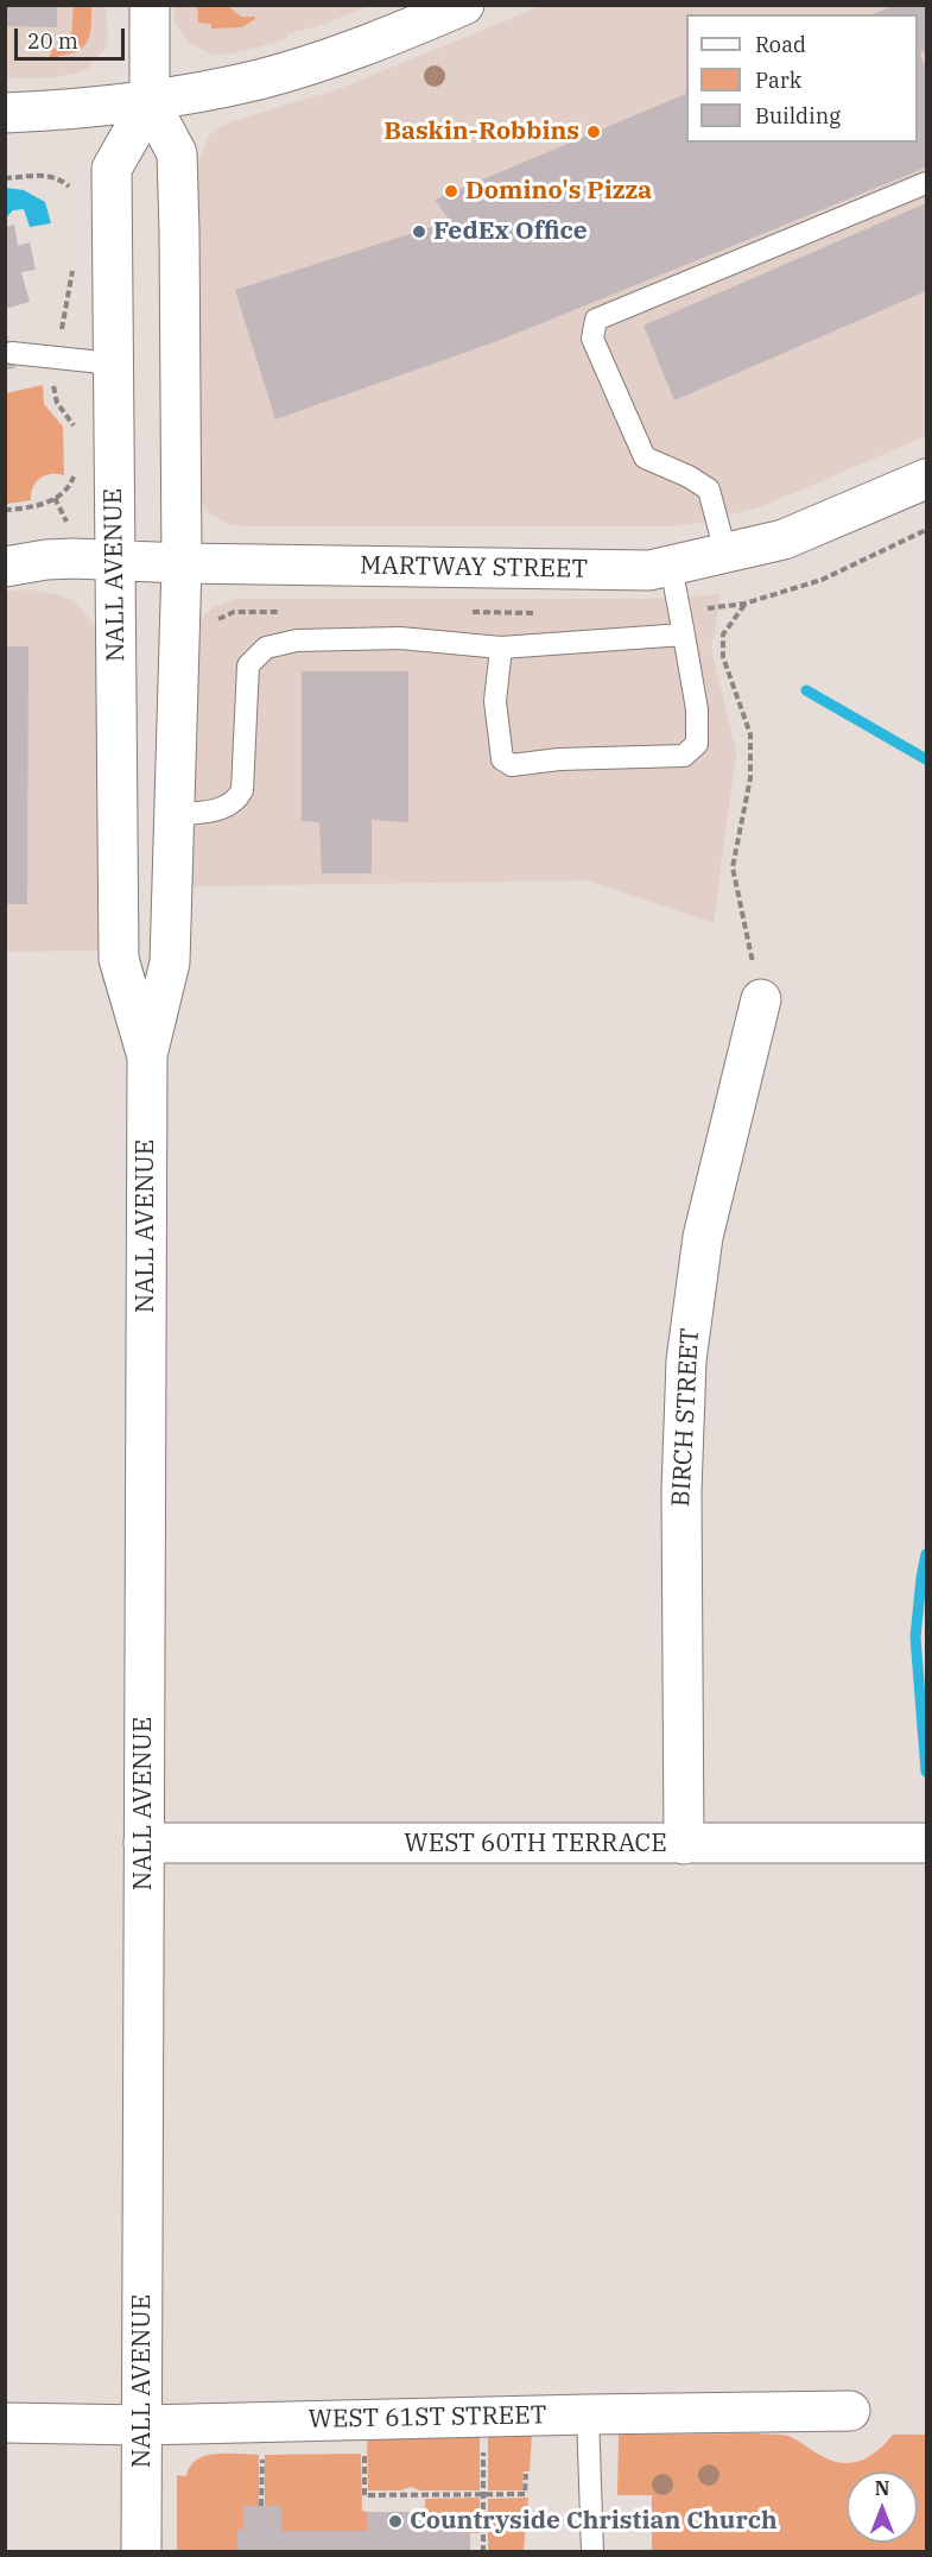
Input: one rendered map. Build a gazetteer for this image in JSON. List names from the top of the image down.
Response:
{
  "streets": {
    "main road": [
      "MARTWAY STREET",
      "NALL AVENUE",
      "BIRCH STREET",
      "WEST 60TH TERRACE",
      "WEST 61ST STREET"
    ]
  },
  "crossings": [
    ["MARTWAY STREET", "NALL AVENUE"],
    ["NALL AVENUE", "WEST 60TH TERRACE"],
    ["NALL AVENUE", "WEST 61ST STREET"],
    ["BIRCH STREET", "WEST 60TH TERRACE"]
  ],
  "places": [
    "Baskin-Robbins",
    "Domino's Pizza",
    "FedEx Office",
    "Countryside Christian Church"
  ],
  "legend": ["Road", "Park", "Building"],
  "scale_bar": "20 m",
  "north": "top"
}
